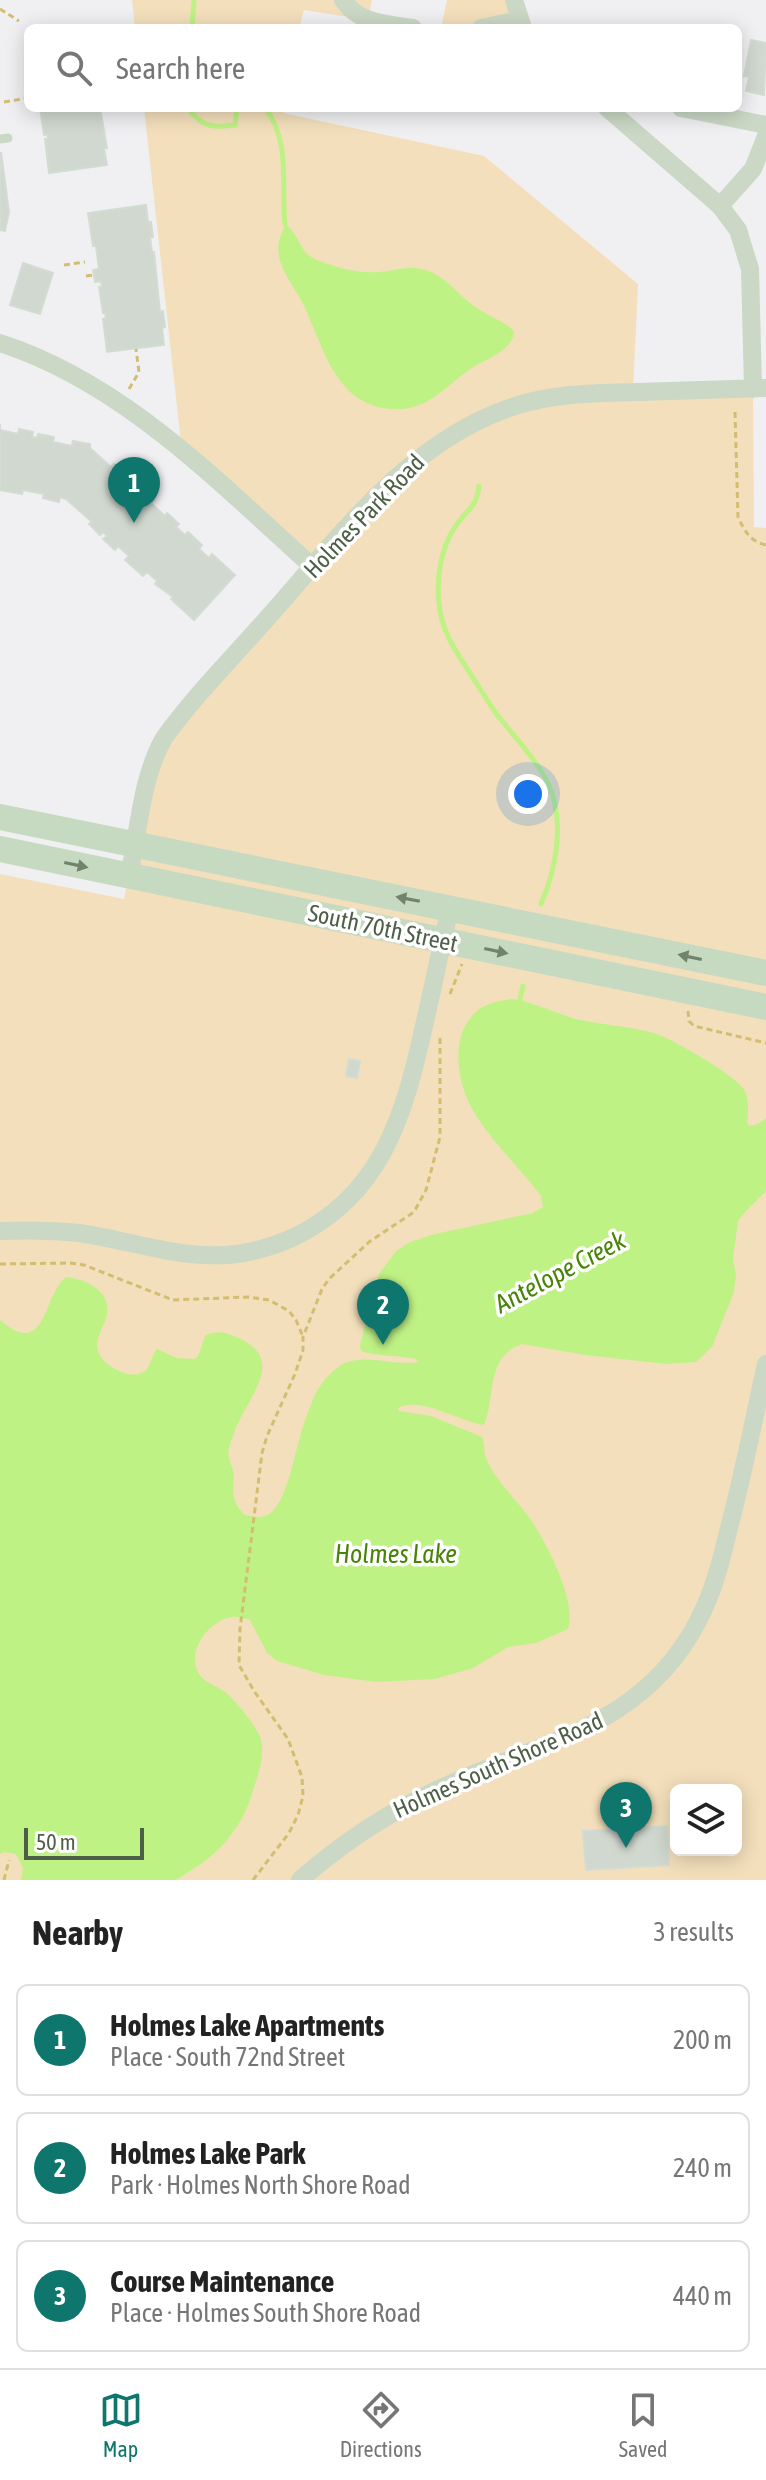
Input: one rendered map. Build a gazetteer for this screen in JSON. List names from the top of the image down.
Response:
{
  "streets": {
    "main road": ["South 70th Street"],
    "street": ["Holmes Park Road", "Holmes South Shore Road"]
  },
  "crossings": [
    ["Holmes Park Road", "South 70th Street"]
  ],
  "water": ["Antelope Creek", "Holmes Lake"],
  "scale_bar": "50 m",
  "page": {
    "search": "Search here",
    "pins": ["1", "2", "3"],
    "scale": "50 m",
    "heading": ["Nearby", "3 results"],
    "list": [
      {
        "mark": "1",
        "name": "Holmes Lake Apartments",
        "note": "Place · South 72nd Street",
        "value": "200 m"
      },
      {
        "mark": "2",
        "name": "Holmes Lake Park",
        "note": "Park · Holmes North Shore Road",
        "value": "240 m"
      },
      {
        "mark": "3",
        "name": "Course Maintenance",
        "note": "Place · Holmes South Shore Road",
        "value": "440 m"
      }
    ],
    "nav": ["Map", "Directions", "Saved"]
  }
}
